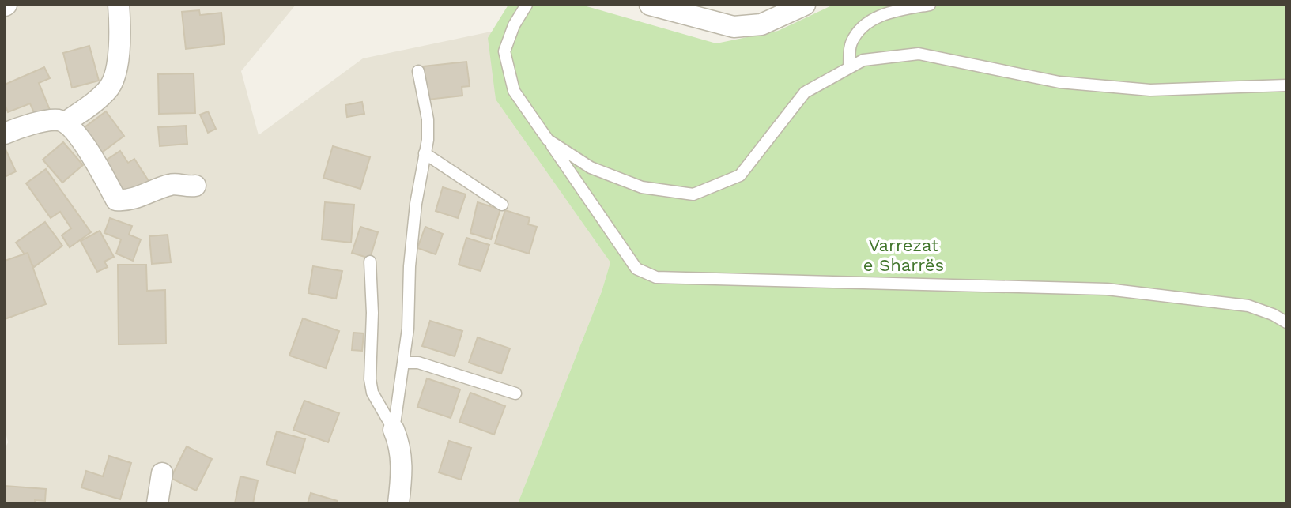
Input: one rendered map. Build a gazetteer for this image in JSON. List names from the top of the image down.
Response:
{
  "parks": ["Varrezat e Sharrës"]
}
